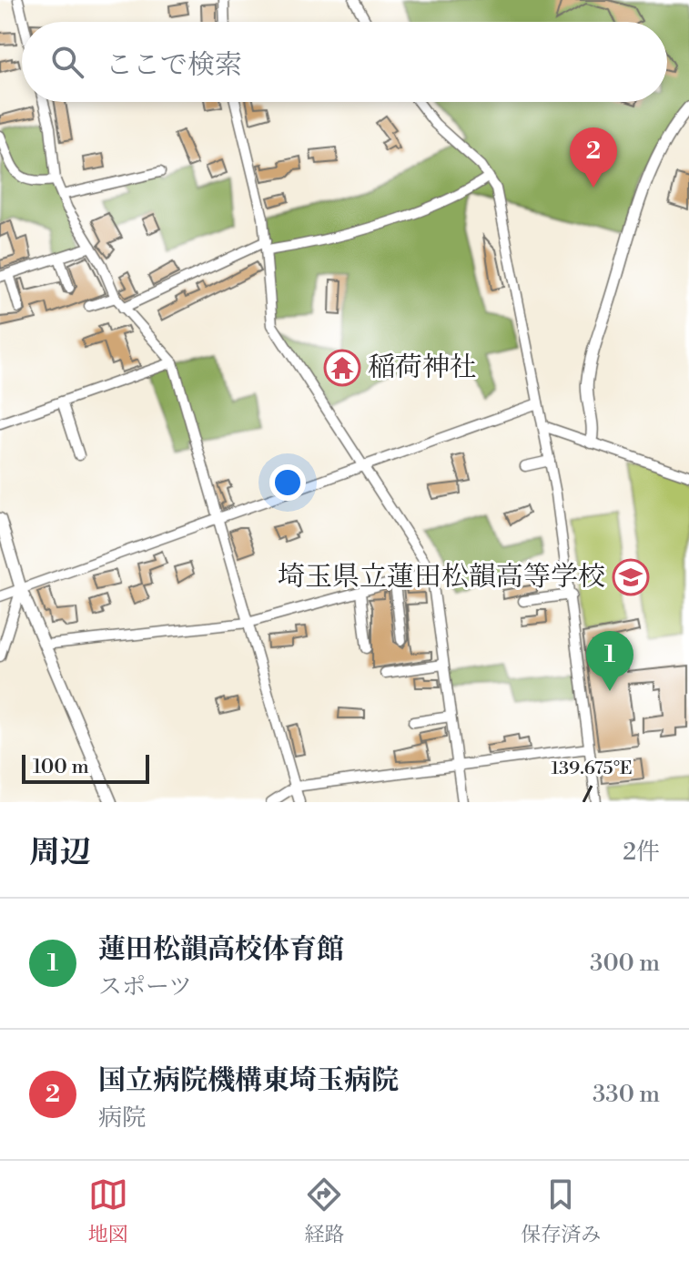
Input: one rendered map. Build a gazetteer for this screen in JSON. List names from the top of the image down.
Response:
{
  "places": {
    "temple": ["稲荷神社"],
    "school or university": ["埼玉県立蓮田松韻高等学校"]
  },
  "scale_bar": "100 m",
  "page": {
    "search": "ここで検索",
    "pins": ["2", "1"],
    "scale": "100 m",
    "heading": ["周辺", "2件"],
    "list": [
      {
        "mark": "1",
        "name": "蓮田松韻高校体育館",
        "note": "スポーツ",
        "value": "300 m"
      },
      {
        "mark": "2",
        "name": "国立病院機構東埼玉病院",
        "note": "病院",
        "value": "330 m"
      }
    ],
    "nav": ["地図", "経路", "保存済み"]
  },
  "coordinates": ["139.675°E"]
}
